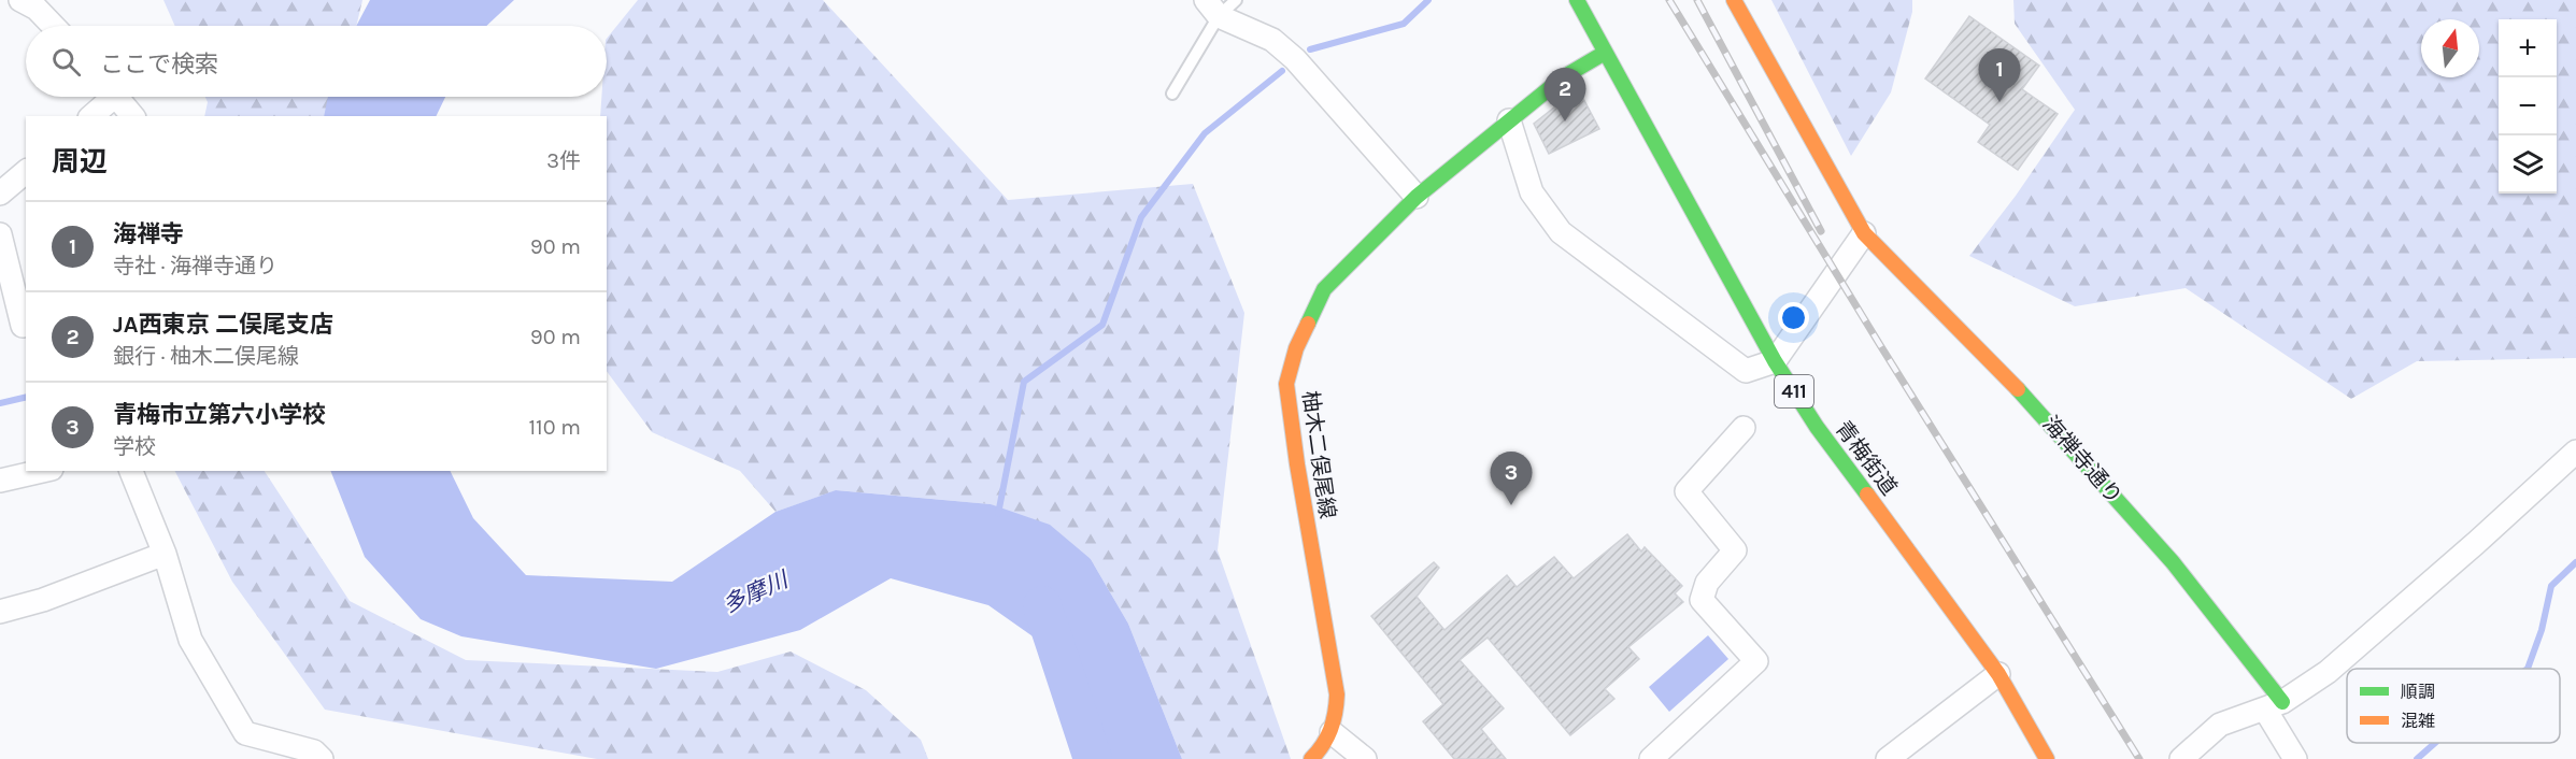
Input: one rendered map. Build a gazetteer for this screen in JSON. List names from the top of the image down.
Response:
{
  "streets": {
    "main road": [
      "411",
      "柚木二俣尾線",
      "青梅街道",
      "海禅寺通り"
    ]
  },
  "crossings": [
    ["柚木二俣尾線", "青梅街道"]
  ],
  "water": ["多摩川"],
  "legend": ["順調", "混雑"],
  "north": "top",
  "page": {
    "map_buttons": ["+", "−"],
    "search": "ここで検索",
    "pins": ["1", "2", "3"],
    "heading": ["周辺", "3件"],
    "list": [
      {
        "mark": "1",
        "name": "海禅寺",
        "note": "寺社 · 海禅寺通り",
        "value": "90 m"
      },
      {
        "mark": "2",
        "name": "JA西東京 二俣尾支店",
        "note": "銀行 · 柚木二俣尾線",
        "value": "90 m"
      },
      {
        "mark": "3",
        "name": "青梅市立第六小学校",
        "note": "学校",
        "value": "110 m"
      }
    ]
  }
}
